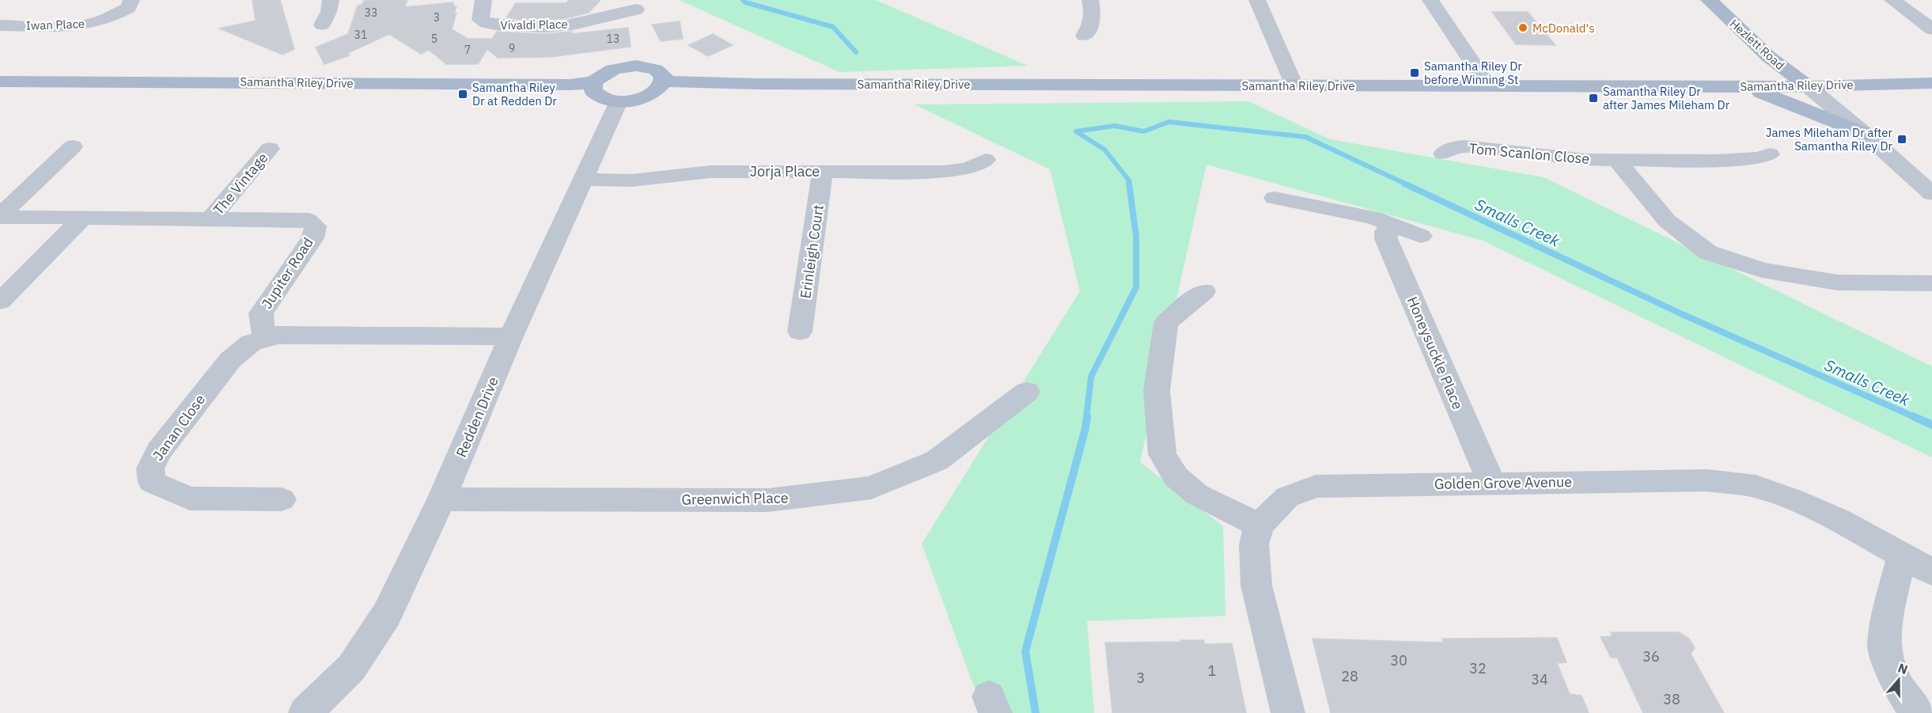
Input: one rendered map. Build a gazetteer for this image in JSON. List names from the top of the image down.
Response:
{
  "streets": {
    "main road": ["Hezlett Road", "Samantha Riley Drive"],
    "street": [
      "Iwan Place",
      "Vivaldi Place",
      "Tom Scanlon Close",
      "Jorja Place",
      "The Vintage",
      "Erinleigh Court",
      "Jupiter Road",
      "Honeysuckle Place",
      "Redden Drive",
      "Janan Close",
      "Golden Grove Avenue",
      "Greenwich Place"
    ]
  },
  "crossings": [
    ["Hezlett Road", "Samantha Riley Drive"],
    ["Jorja Place", "Erinleigh Court"],
    ["Jorja Place", "Redden Drive"],
    ["The Vintage", "Jupiter Road"],
    ["Jupiter Road", "Janan Close"],
    ["Honeysuckle Place", "Golden Grove Avenue"],
    ["Redden Drive", "Greenwich Place"]
  ],
  "water": ["Smalls Creek"],
  "places": {
    "other": ["McDonald's"],
    "transit": [
      "Samantha Riley Dr before Winning St",
      "Samantha Riley Dr at Redden Dr",
      "Samantha Riley Dr after James Mileham Dr",
      "James Mileham Dr after Samantha Riley Dr"
    ]
  },
  "house_numbers": [
    "33",
    "3",
    "31",
    "5",
    "13",
    "9",
    "7",
    "36",
    "30",
    "32",
    "1",
    "28",
    "3",
    "34",
    "38"
  ],
  "north": "top"
}
